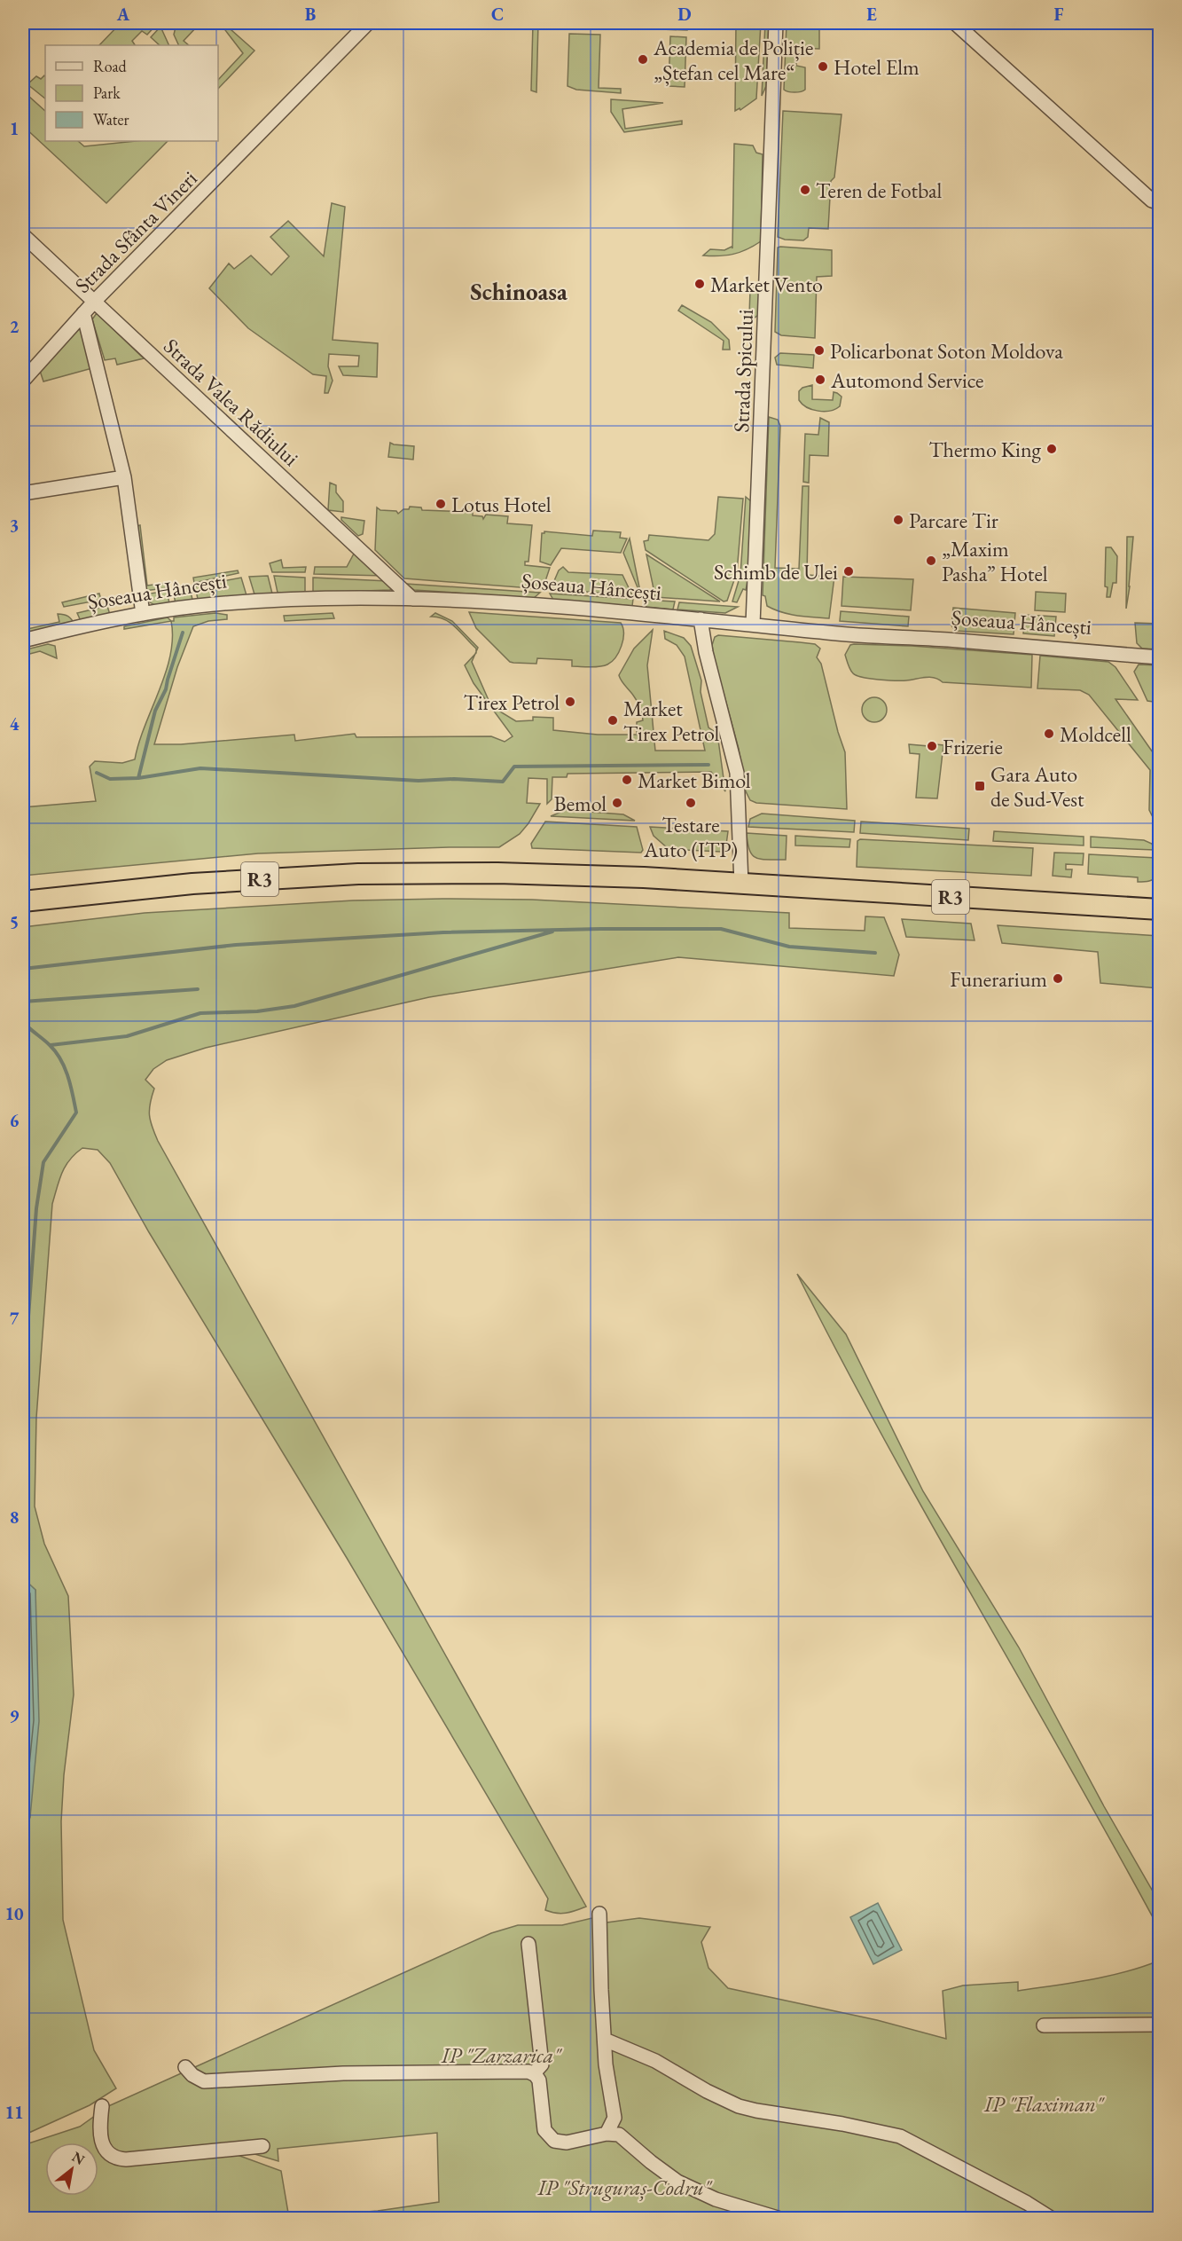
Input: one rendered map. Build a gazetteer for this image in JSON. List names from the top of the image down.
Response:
{
  "streets": {
    "highway": ["R3"],
    "street": [
      "Strada Sfânta Vineri",
      "Strada Spicului",
      "Strada Valea Rădiului",
      "Șoseaua Hâncești"
    ]
  },
  "crossings": [
    ["Strada Sfânta Vineri", "Strada Valea Rădiului"],
    ["Strada Spicului", "Șoseaua Hâncești"],
    ["Strada Valea Rădiului", "Șoseaua Hâncești"]
  ],
  "districts": ["Schinoasa"],
  "parks": ["IP \"Zarzarica\"", "IP \"Flaximan\"", "IP \"Struguraș-Codru\""],
  "places": {
    "other": [
      "Academia de Poliție „Ștefan cel Mare“",
      "Hotel Elm",
      "Teren de Fotbal",
      "Market Vento",
      "Policarbonat Soton Moldova",
      "Automond Service",
      "Thermo King",
      "Lotus Hotel",
      "Parcare Tir",
      "„Maxim Pasha” Hotel",
      "Schimb de Ulei",
      "Tirex Petrol",
      "Market Tirex Petrol",
      "Moldcell",
      "Frizerie",
      "Market Bimol",
      "Bemol",
      "Testare Auto (ITP)",
      "Funerarium"
    ],
    "transit": ["Gara Auto de Sud-Vest"]
  },
  "legend": ["Road", "Park", "Water"],
  "north": "top right",
  "grid": {
    "columns": [
      "A",
      "B",
      "C",
      "D",
      "E",
      "F"
    ],
    "rows": [
      "1",
      "2",
      "3",
      "4",
      "5",
      "6",
      "7",
      "8",
      "9",
      "10",
      "11"
    ]
  }
}
